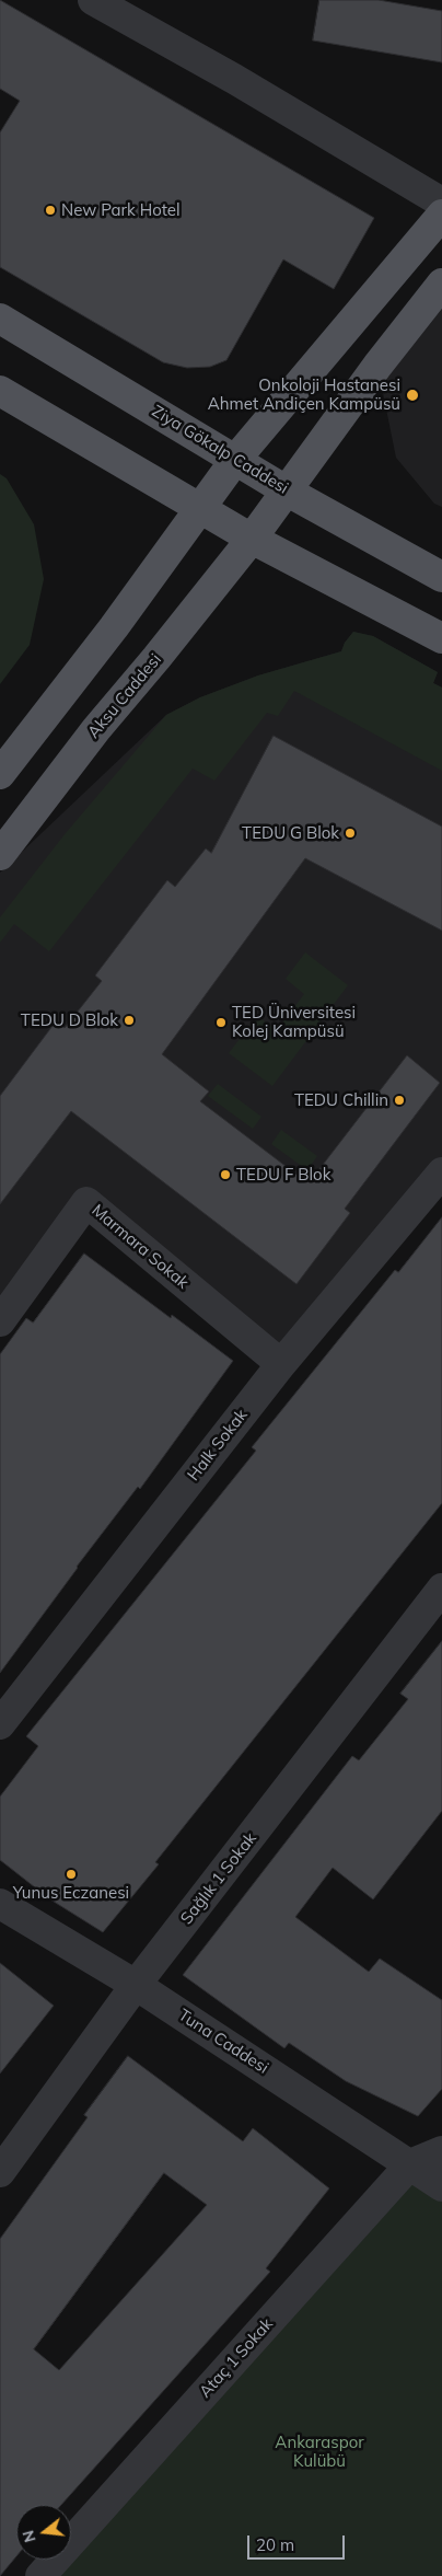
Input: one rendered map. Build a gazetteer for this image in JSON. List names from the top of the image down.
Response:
{
  "streets": {
    "main road": ["Ziya Gökalp Caddesi", "Aksu Caddesi"],
    "street": [
      "Marmara Sokak",
      "Halk Sokak",
      "Sağlık 1 Sokak",
      "Tuna Caddesi",
      "Ataç 1 Sokak"
    ]
  },
  "crossings": [
    ["Ziya Gökalp Caddesi", "Aksu Caddesi"],
    ["Marmara Sokak", "Halk Sokak"],
    ["Sağlık 1 Sokak", "Tuna Caddesi"],
    ["Tuna Caddesi", "Ataç 1 Sokak"]
  ],
  "parks": ["Ankaraspor Kulübü"],
  "places": [
    "New Park Hotel",
    "Onkoloji Hastanesi Ahmet Andiçen Kampüsü",
    "TEDU G Blok",
    "TEDU D Blok",
    "TED Üniversitesi Kolej Kampüsü",
    "TEDU Chillin",
    "TEDU F Blok",
    "Yunus Eczanesi"
  ],
  "scale_bar": "20 m",
  "north": "left"
}
